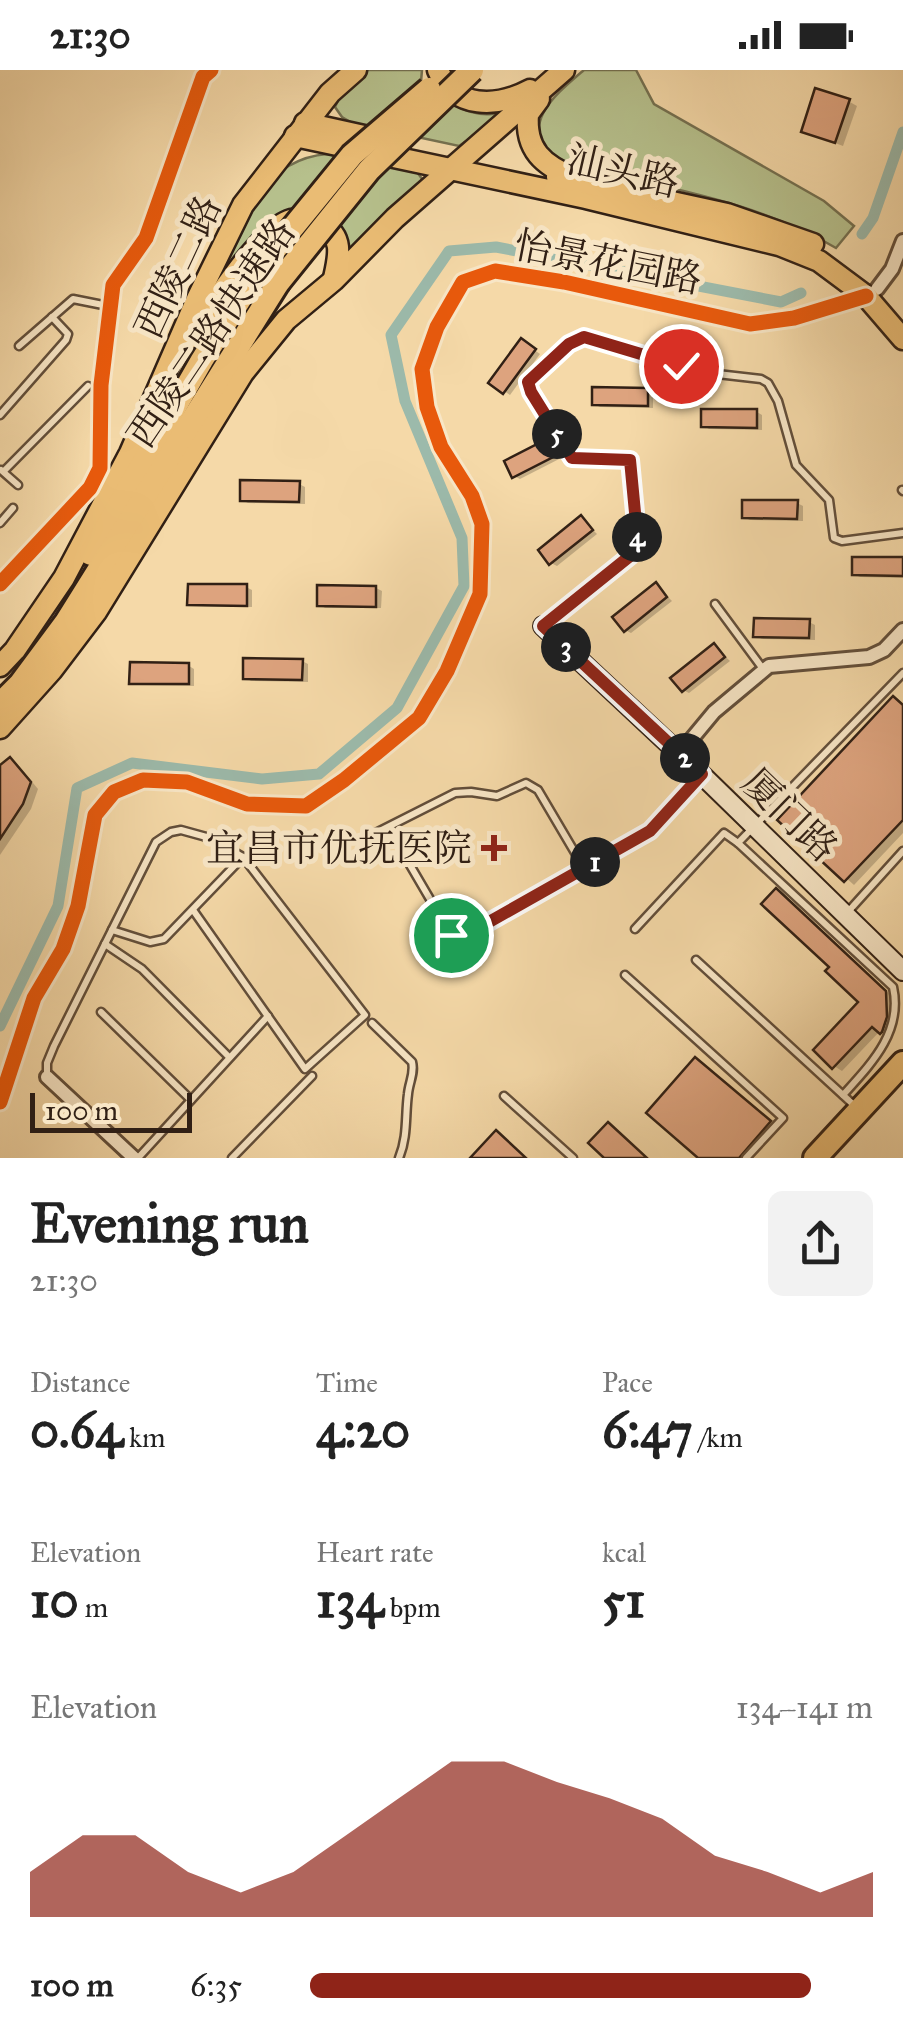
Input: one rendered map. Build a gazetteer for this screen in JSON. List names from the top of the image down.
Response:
{
  "streets": {
    "highway": ["西陵二路快速路"],
    "main road": ["汕头路", "西陵二路"],
    "street": ["怡景花园路", "厦门路"]
  },
  "crossings": [
    ["汕头路", "怡景花园路"],
    ["汕头路", "西陵二路"]
  ],
  "places": {
    "health": ["宜昌市优抚医院"]
  },
  "scale_bar": "100 m",
  "page": {
    "status": "21:30",
    "pins": [
      "5",
      "4",
      "3",
      "2",
      "1"
    ],
    "scale": "100 m",
    "heading": ["Evening run", "21:30"],
    "stats": [
      ["Distance", "0.64 km"],
      ["Time", "4:20"],
      ["Pace", "6:47 /km"],
      ["Elevation", "10 m"],
      ["Heart rate", "134 bpm"],
      ["kcal", "51"]
    ],
    "chart": ["Elevation", "134–141 m"],
    "list": [
      {
        "name": "100 m",
        "note": "6:35"
      }
    ]
  }
}
